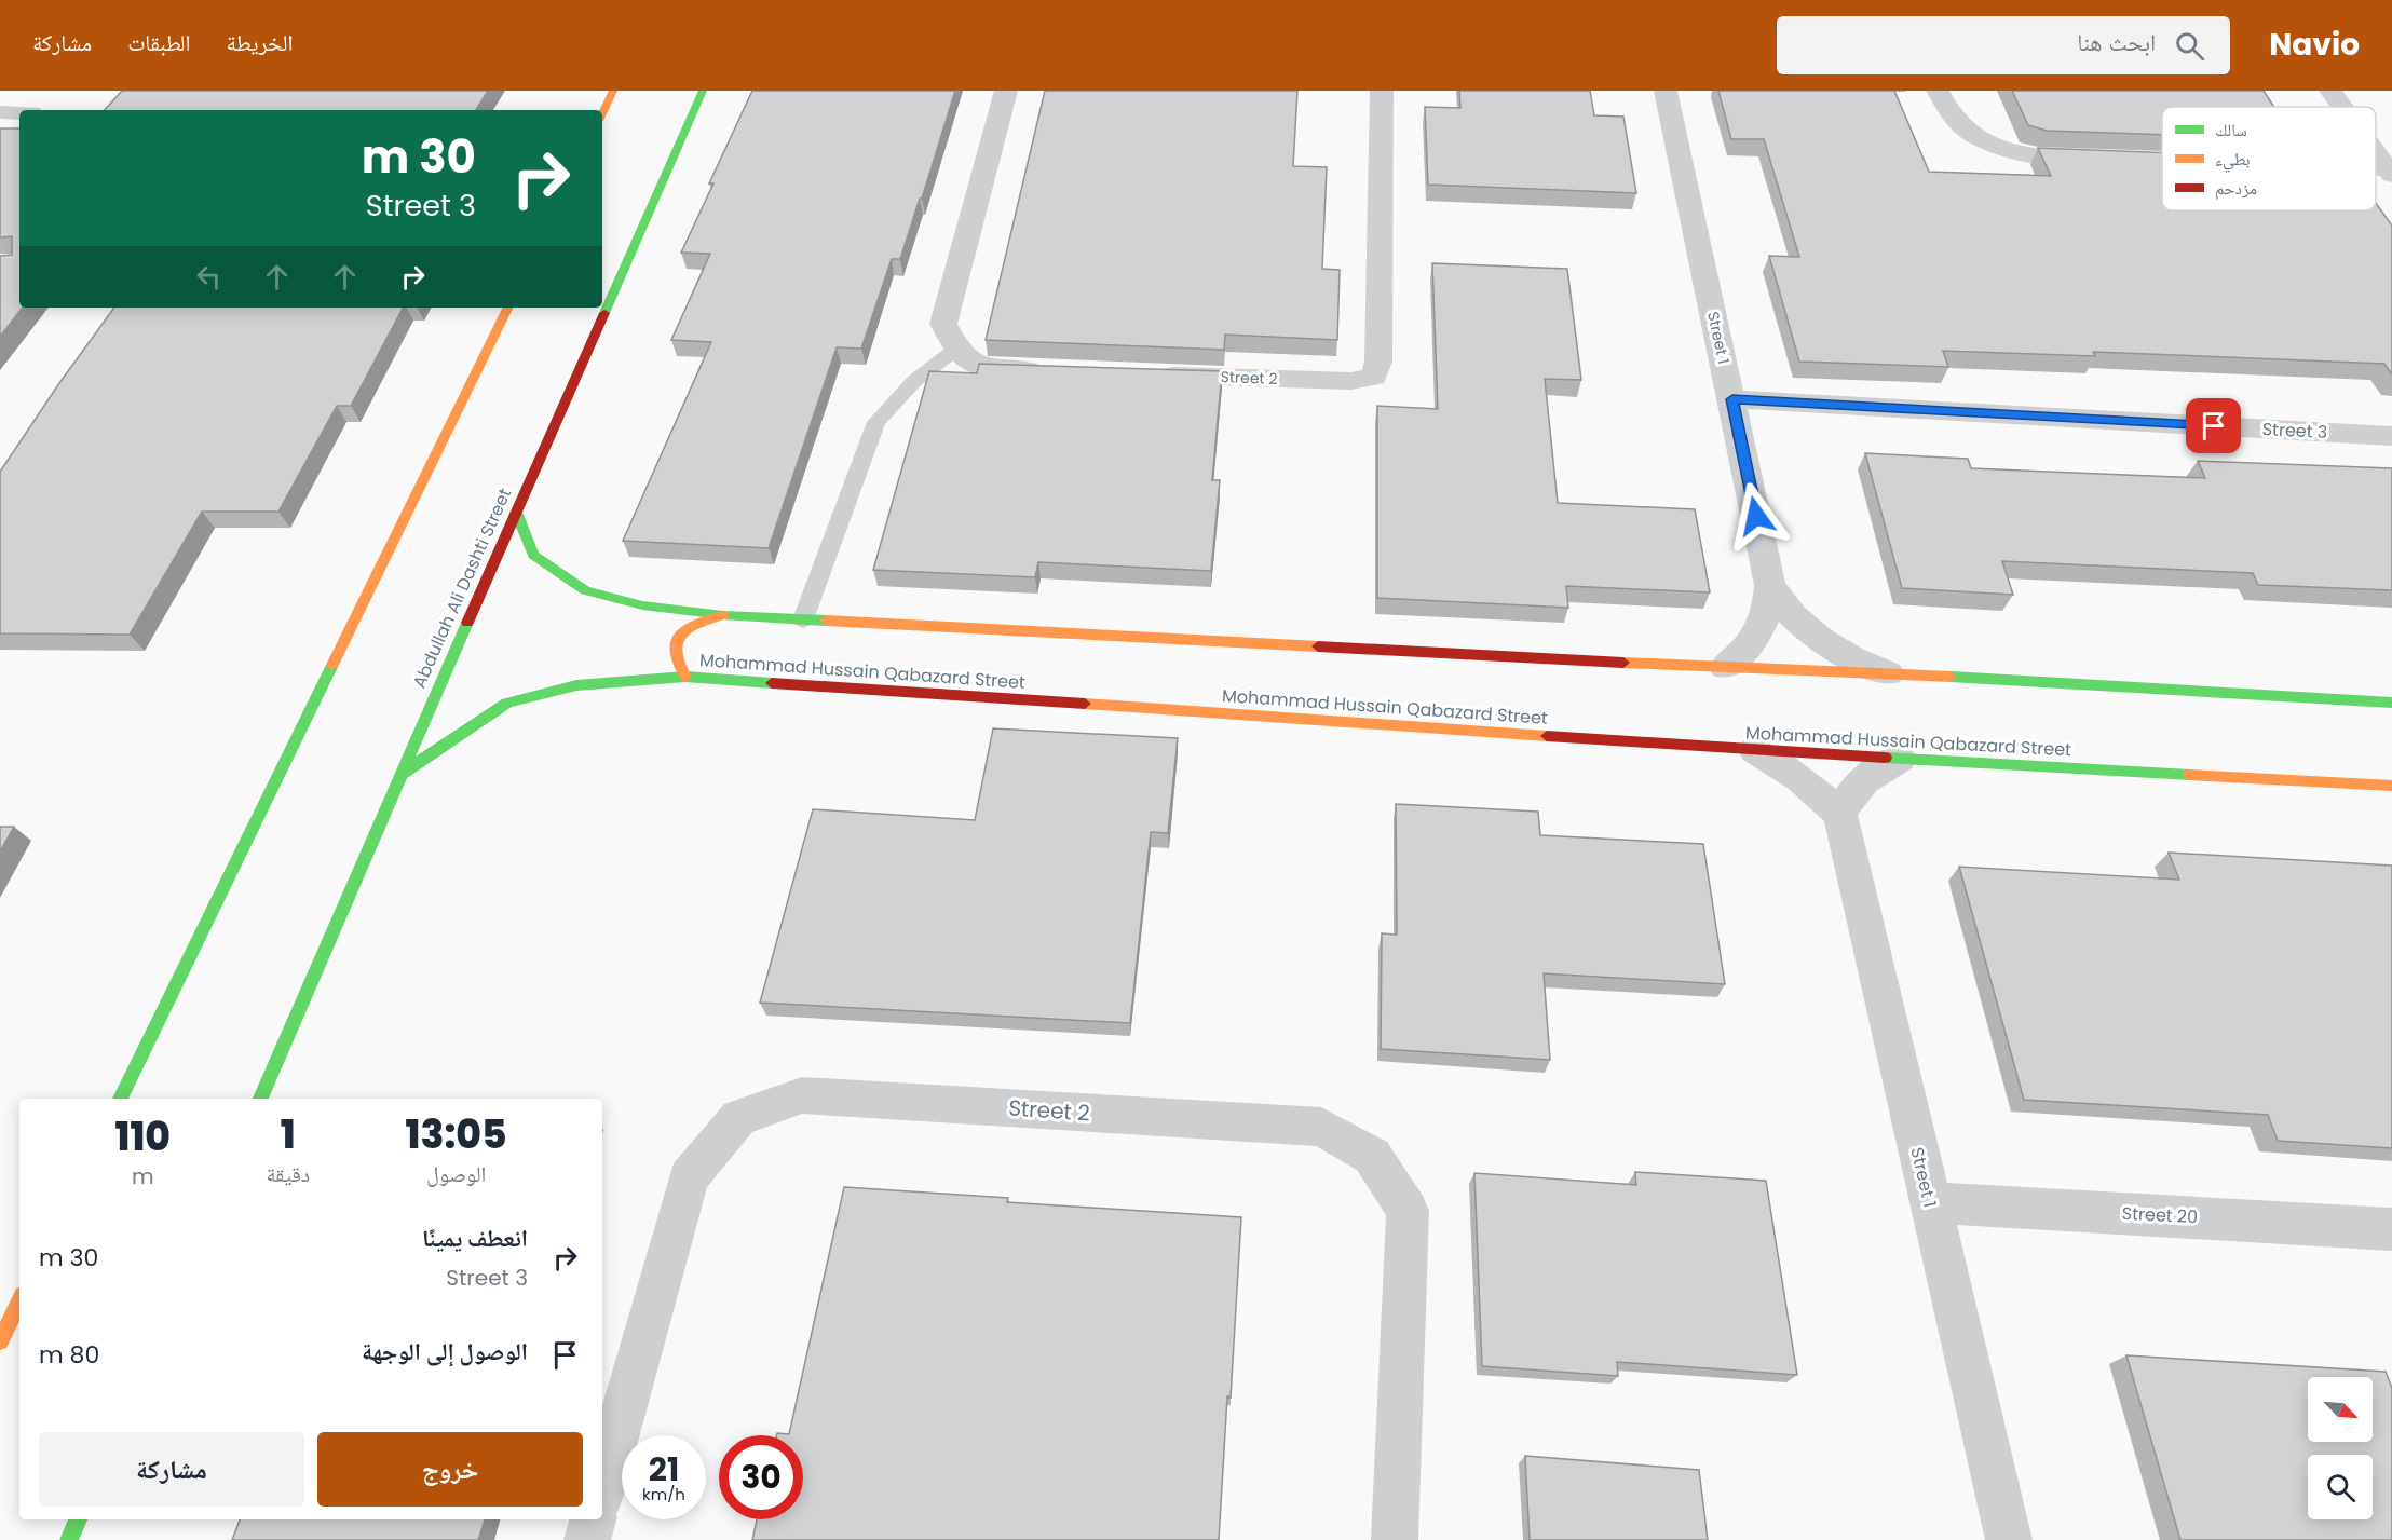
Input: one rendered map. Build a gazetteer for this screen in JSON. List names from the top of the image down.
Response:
{
  "streets": {
    "street": [
      "Street 1",
      "Street 2",
      "Street 3",
      "Abdullah Ali Dashti Street",
      "Mohammad Hussain Qabazard Street",
      "Street 20"
    ]
  },
  "crossings": [
    ["Street 1", "Street 3"],
    ["Street 1", "Street 20"],
    ["Abdullah Ali Dashti Street", "Mohammad Hussain Qabazard Street"]
  ],
  "legend": ["سالك", "بطيء", "مزدحم"],
  "north": "bottom right",
  "page": {
    "header": "Navio",
    "search": "ابحث هنا",
    "nav": ["الخريطة", "الطبقات", "مشاركة"],
    "turn": ["30 m", "Street 3"],
    "eta": [
      "13:05",
      "الوصول",
      "1",
      "دقيقة",
      "110",
      "m"
    ],
    "list": [
      {
        "name": "انعطف يمينًا",
        "note": "Street 3",
        "value": "30 m"
      },
      {
        "name": "الوصول إلى الوجهة",
        "value": "80 m"
      }
    ],
    "buttons": ["خروج", "مشاركة"],
    "speed": "21 km/h",
    "limit": "30"
  }
}
